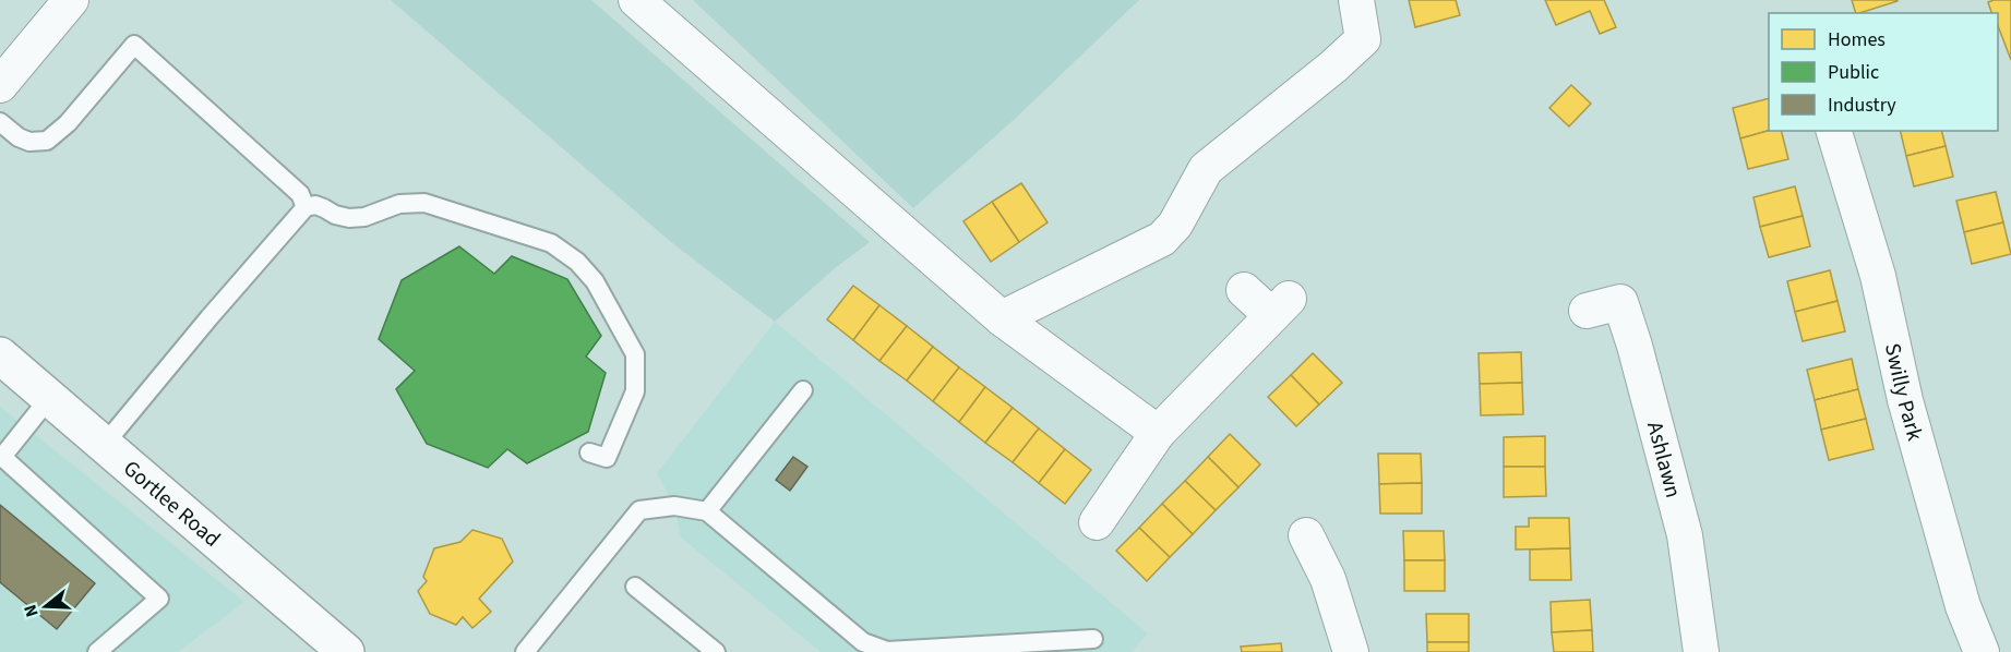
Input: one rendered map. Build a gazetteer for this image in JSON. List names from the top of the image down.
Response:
{
  "streets": {
    "street": ["Swilly Park", "Ashlawn", "Gortlee Road"]
  },
  "legend": ["Homes", "Public", "Industry"],
  "north": "left"
}
